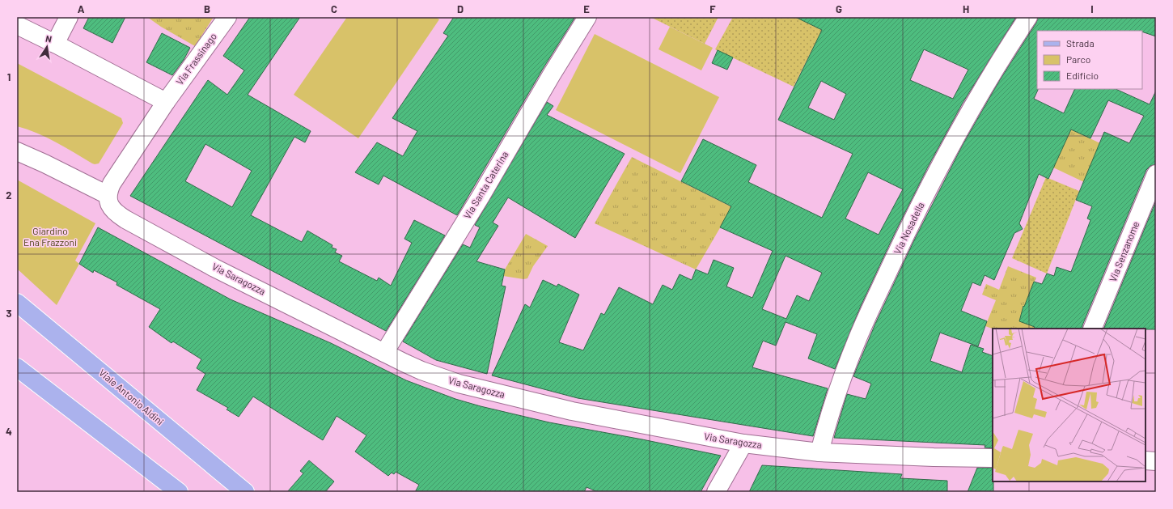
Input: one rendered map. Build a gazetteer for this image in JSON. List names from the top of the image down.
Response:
{
  "streets": {
    "main road": ["Viale Antonio Aldini"],
    "street": [
      "Via Frassinago",
      "Via Santa Caterina",
      "Via Nosadella",
      "Via Senzanome",
      "Via Saragozza"
    ]
  },
  "crossings": [
    ["Via Frassinago", "Via Saragozza"],
    ["Via Santa Caterina", "Via Saragozza"],
    ["Via Nosadella", "Via Saragozza"]
  ],
  "parks": ["Giardino Ena Frazzoni"],
  "legend": ["Strada", "Parco", "Edificio"],
  "north": "top",
  "grid": {
    "columns": [
      "A",
      "B",
      "C",
      "D",
      "E",
      "F",
      "G",
      "H",
      "I"
    ],
    "rows": [
      "1",
      "2",
      "3",
      "4"
    ]
  }
}
